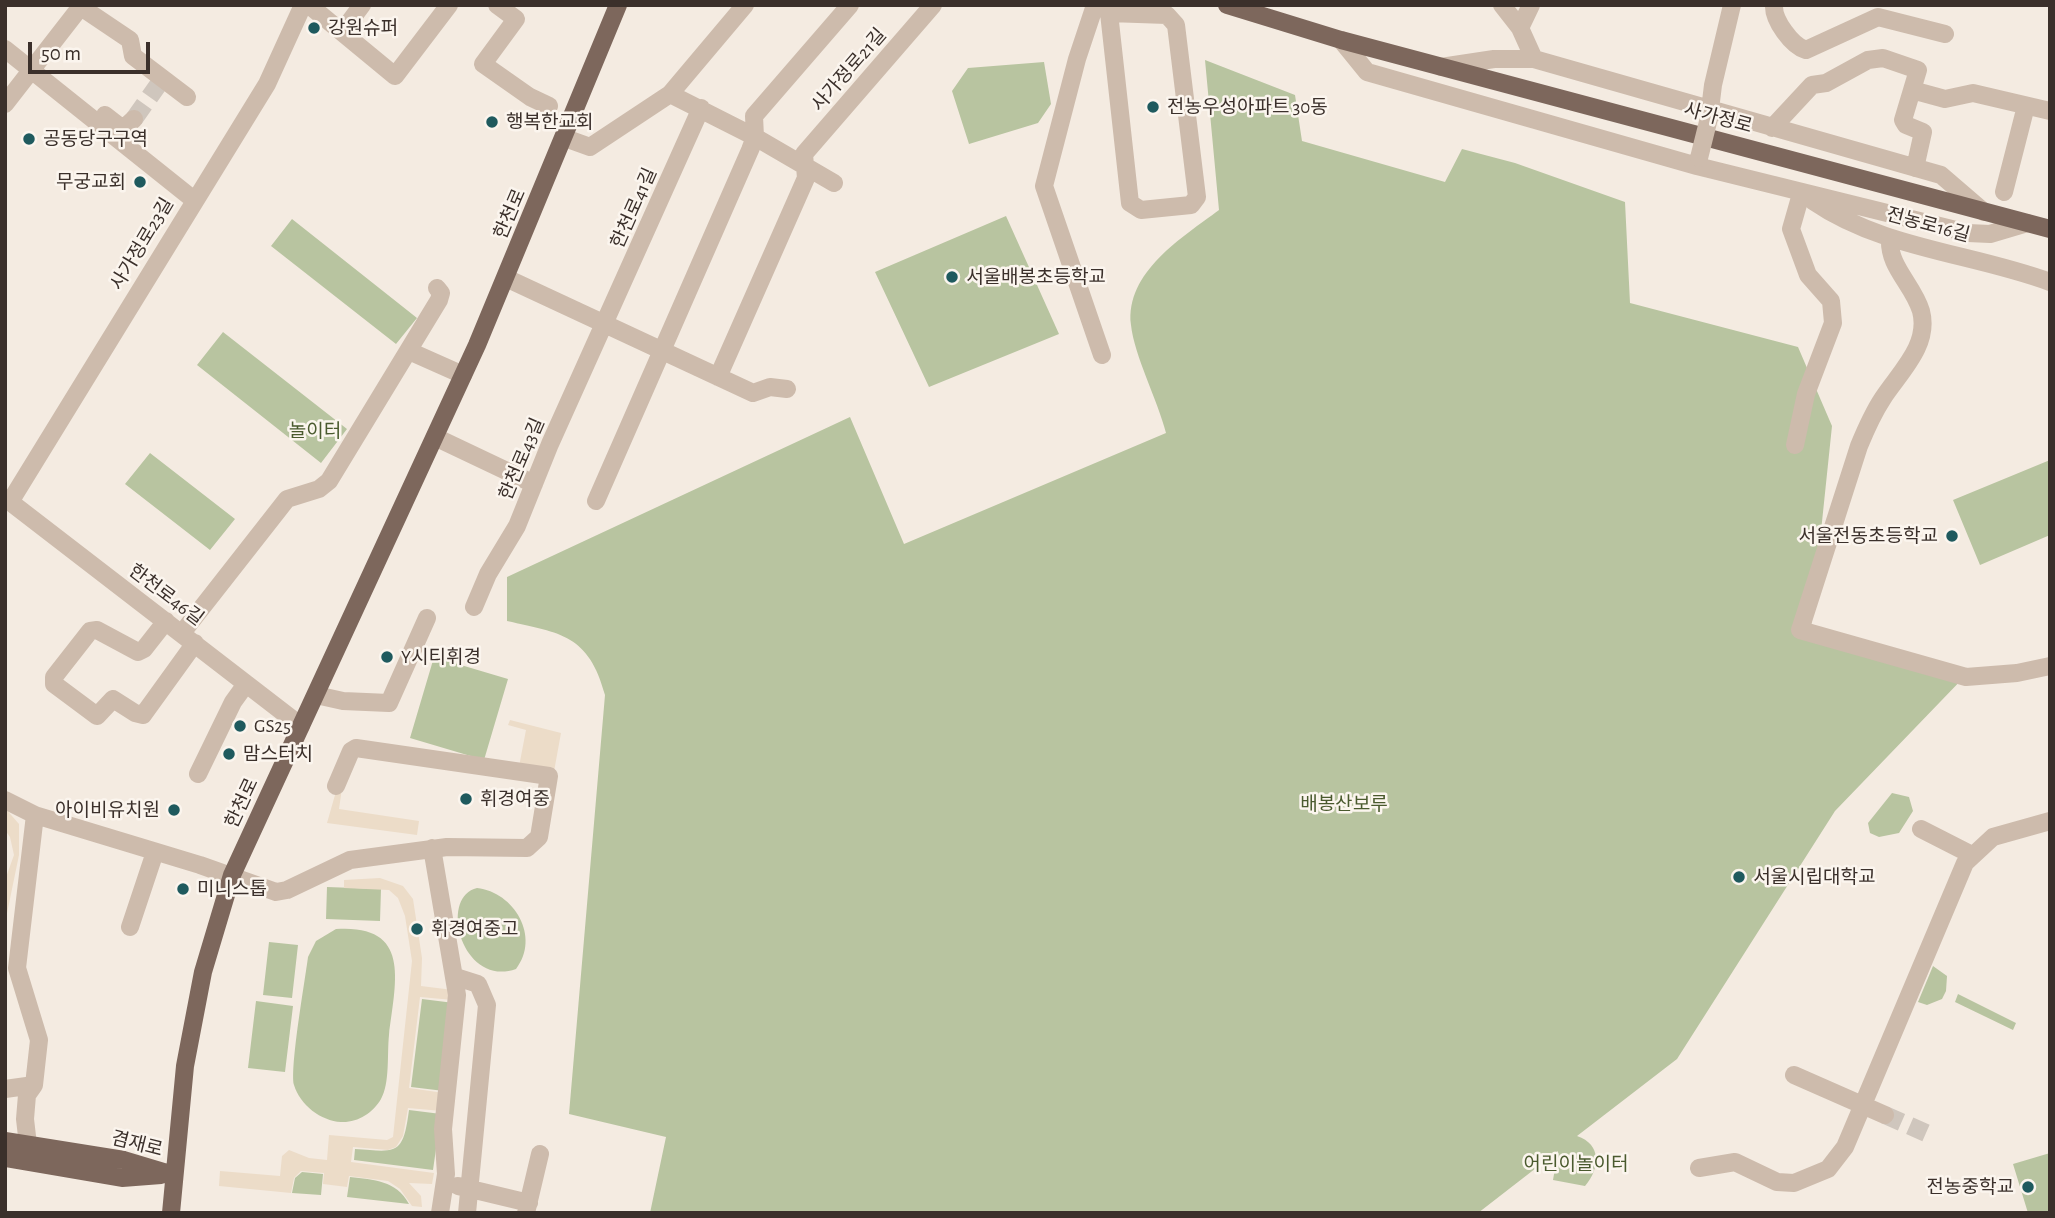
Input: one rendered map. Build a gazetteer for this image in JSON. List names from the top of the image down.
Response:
{
  "streets": {
    "main road": ["사가정로", "한천로", "겸재로"],
    "street": [
      "사가정로21길",
      "한천로41길",
      "전농로16길",
      "사가정로23길",
      "한천로43길",
      "한천로46길"
    ]
  },
  "crossings": [
    ["한천로41길", "한천로43길"],
    ["한천로", "한천로46길"],
    ["한천로", "겸재로"],
    ["사가정로23길", "한천로46길"]
  ],
  "parks": ["놀이터", "배봉산보루", "어린이놀이터"],
  "places": [
    "강원슈퍼",
    "전농우성아파트 30동",
    "행복한교회",
    "공동당구구역",
    "무궁교회",
    "서울배봉초등학교",
    "서울전동초등학교",
    "Y시티휘경",
    "GS25",
    "맘스터치",
    "휘경여중",
    "아이비유치원",
    "서울시립대학교",
    "미니스톱",
    "휘경여중고",
    "전농중학교"
  ],
  "scale_bar": "50 m"
}
